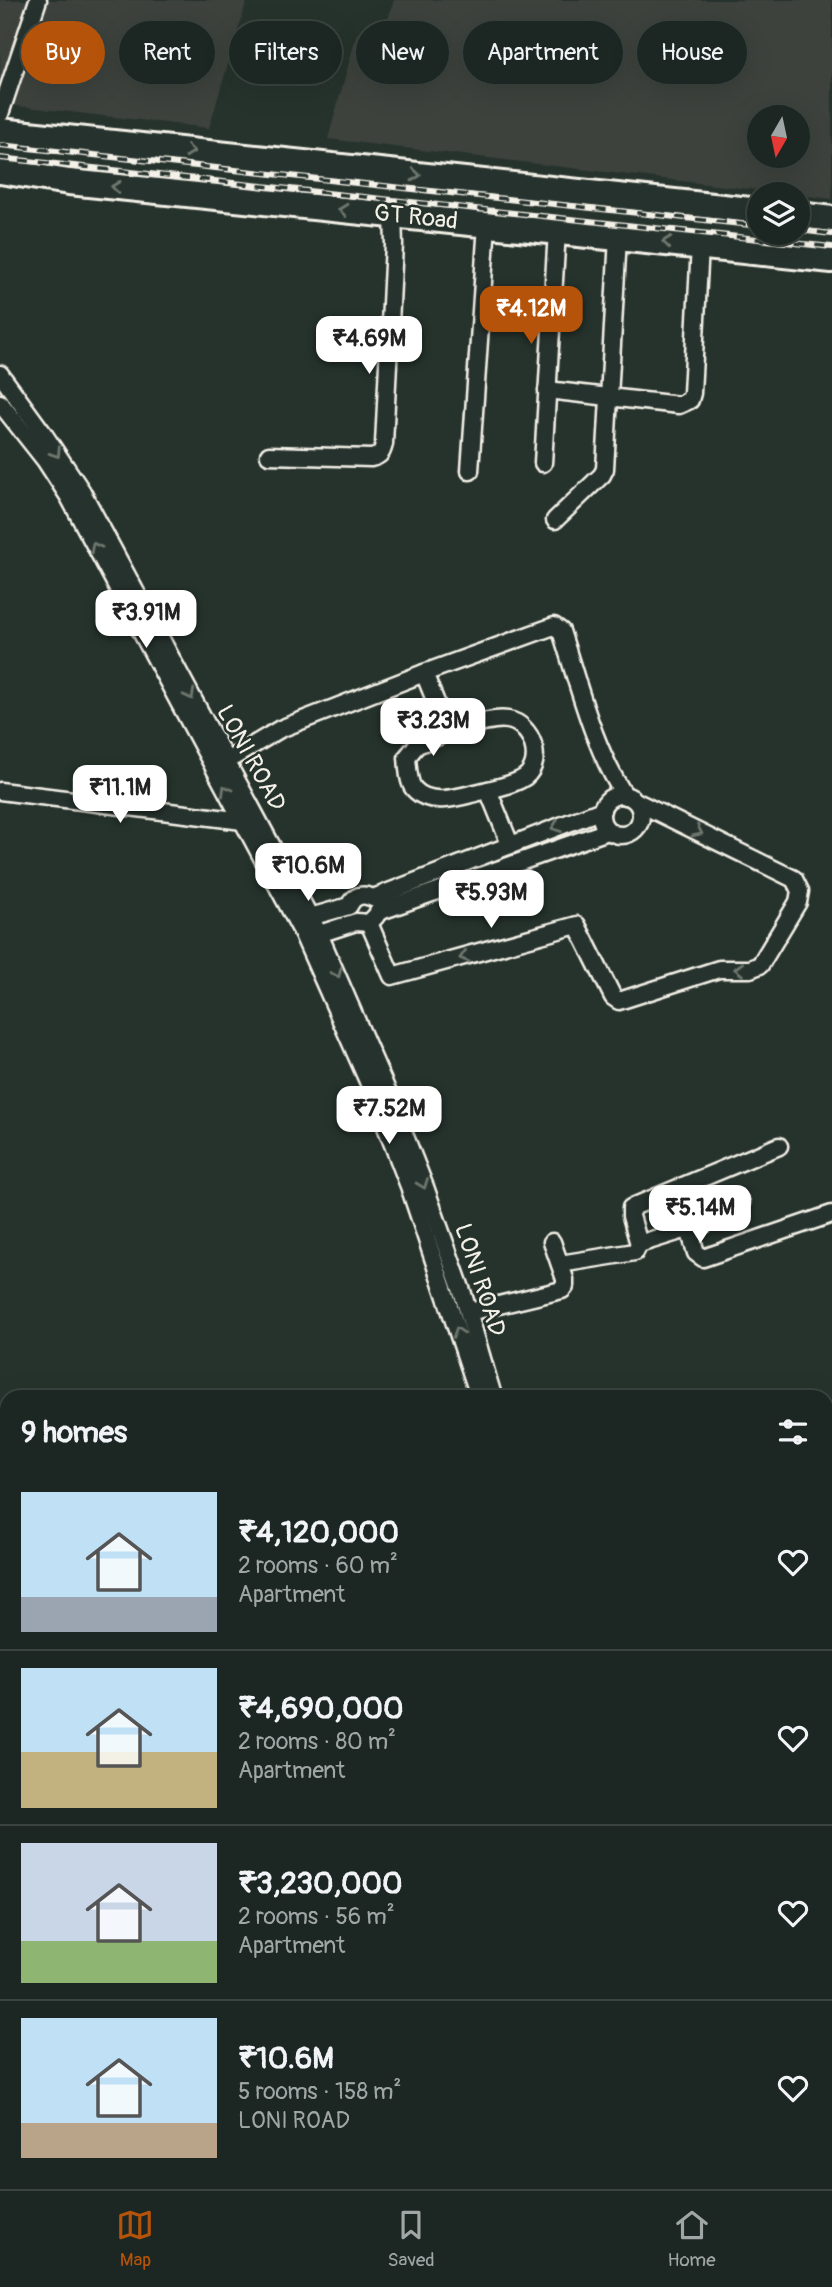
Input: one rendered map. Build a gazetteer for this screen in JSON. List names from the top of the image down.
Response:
{
  "streets": {
    "highway": ["GT Road"],
    "street": ["LONI ROAD"]
  },
  "north": "bottom",
  "page": {
    "chip": [
      "Buy",
      "Rent",
      "Filters",
      "New",
      "Apartment",
      "House"
    ],
    "price": [
      "₹4.12M",
      "₹4.69M",
      "₹3.91M",
      "₹3.23M",
      "₹11.1M",
      "₹10.6M",
      "₹5.93M",
      "₹7.52M",
      "₹5.14M"
    ],
    "heading": "9 homes",
    "list": [
      {
        "name": "₹4,120,000",
        "note": "2 rooms · 60 m² · Apartment"
      },
      {
        "name": "₹4,690,000",
        "note": "2 rooms · 80 m² · Apartment"
      },
      {
        "name": "₹3,230,000",
        "note": "2 rooms · 56 m² · Apartment"
      },
      {
        "name": "₹10.6M",
        "note": "5 rooms · 158 m² · LONI ROAD"
      }
    ],
    "tabs": ["Map", "Saved", "Home"]
  }
}
